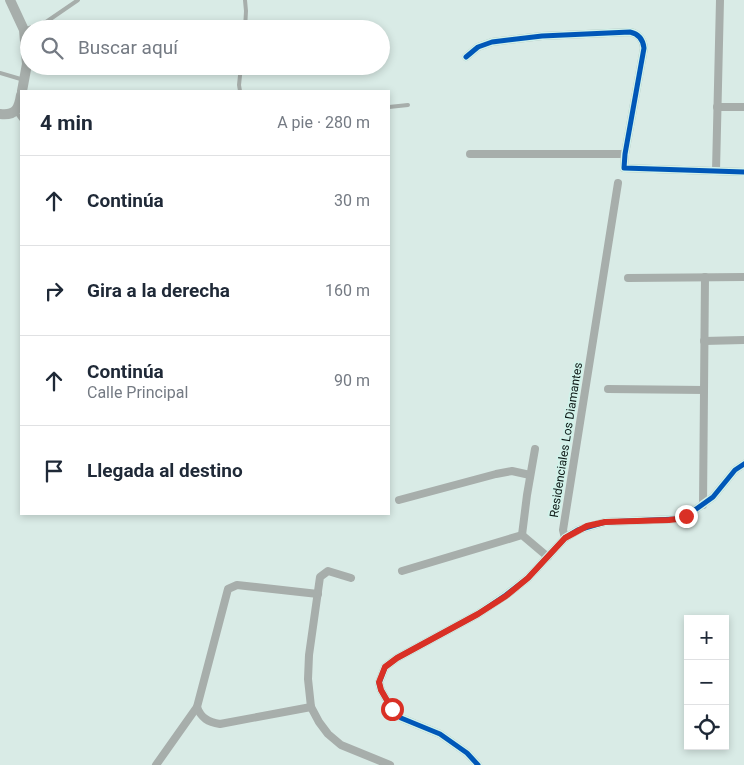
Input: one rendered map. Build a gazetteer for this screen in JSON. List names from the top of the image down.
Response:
{
  "streets": {
    "street": ["Residenciales Los Diamantes"]
  },
  "page": {
    "search": "Buscar aquí",
    "heading": ["4 min", "A pie · 280 m"],
    "list": [
      ["Continúa", "30 m"],
      ["Gira a la derecha", "160 m"],
      ["Continúa", "Calle Principal", "90 m"],
      "Llegada al destino"
    ],
    "map_buttons": ["+", "−"]
  }
}
